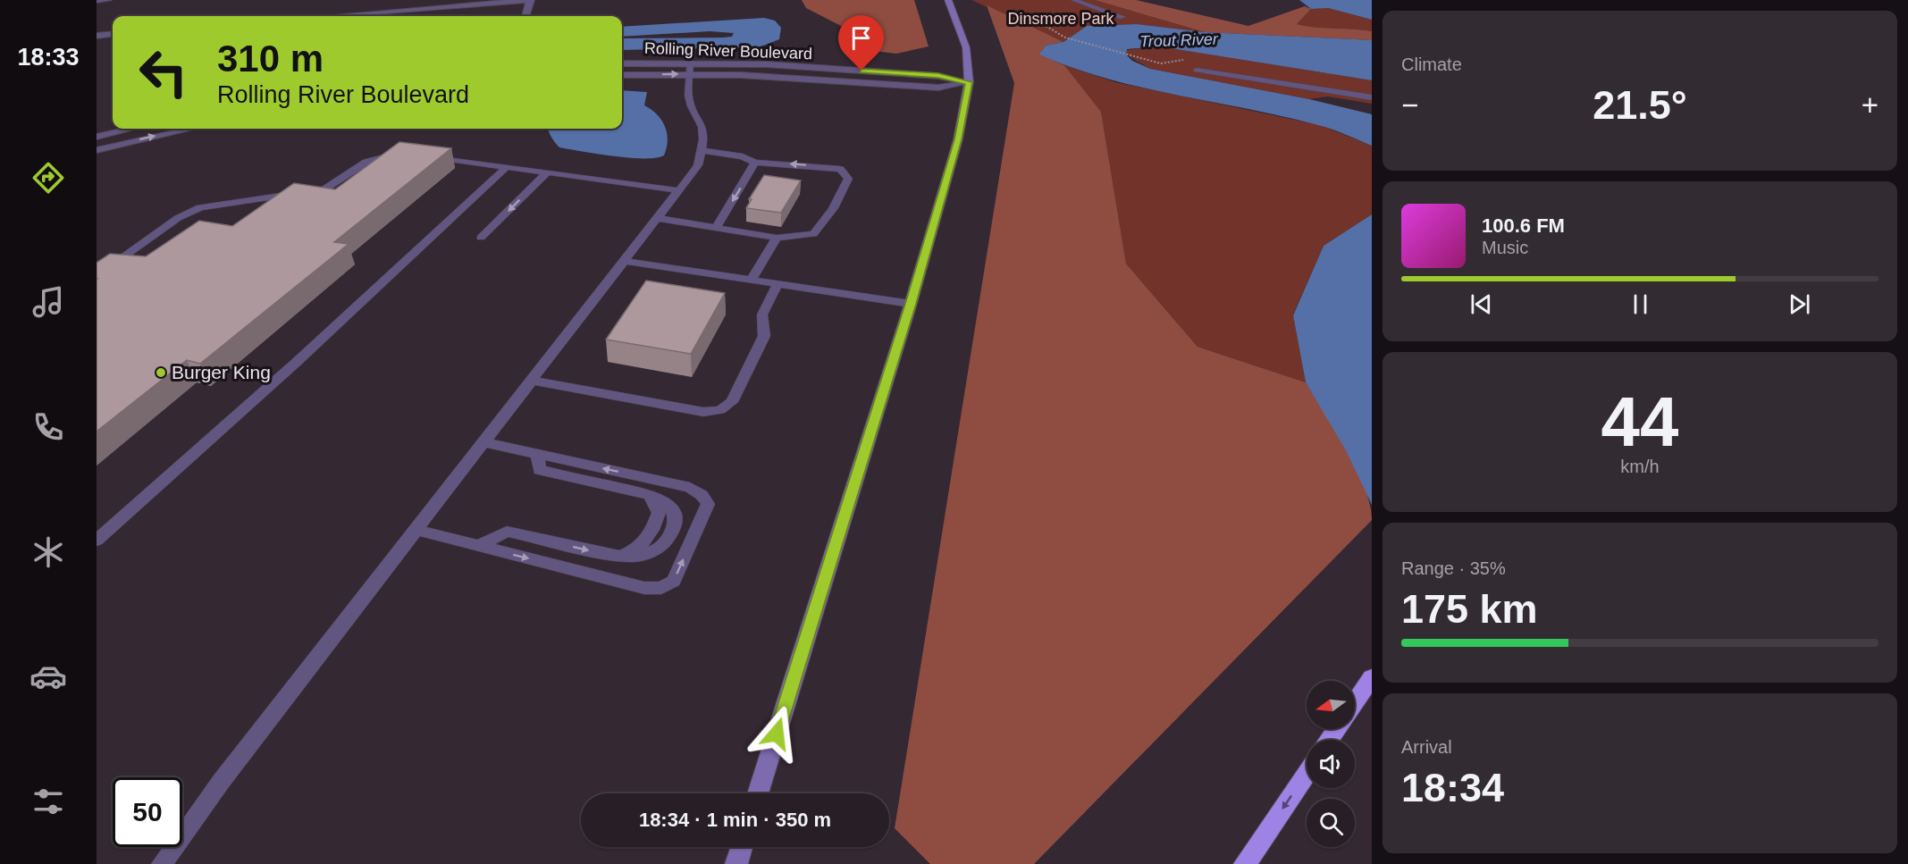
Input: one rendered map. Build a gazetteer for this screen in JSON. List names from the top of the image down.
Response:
{
  "streets": {
    "street": ["Rolling River Boulevard"]
  },
  "water": ["Trout River"],
  "parks": ["Dinsmore Park"],
  "places": ["Burger King"],
  "north": "left",
  "page": {
    "tabs": "18:33",
    "tile": [
      "Climate",
      ["44", "km/h"],
      ["Range · 35%", "175 km"],
      ["Arrival", "18:34"]
    ],
    "turn": ["310 m", "Rolling River Boulevard"],
    "heat": ["−", "21.5°", "+"],
    "song": ["100.6 FM", "Music"],
    "limit": "50",
    "trip": "18:34 · 1 min · 350 m"
  }
}
